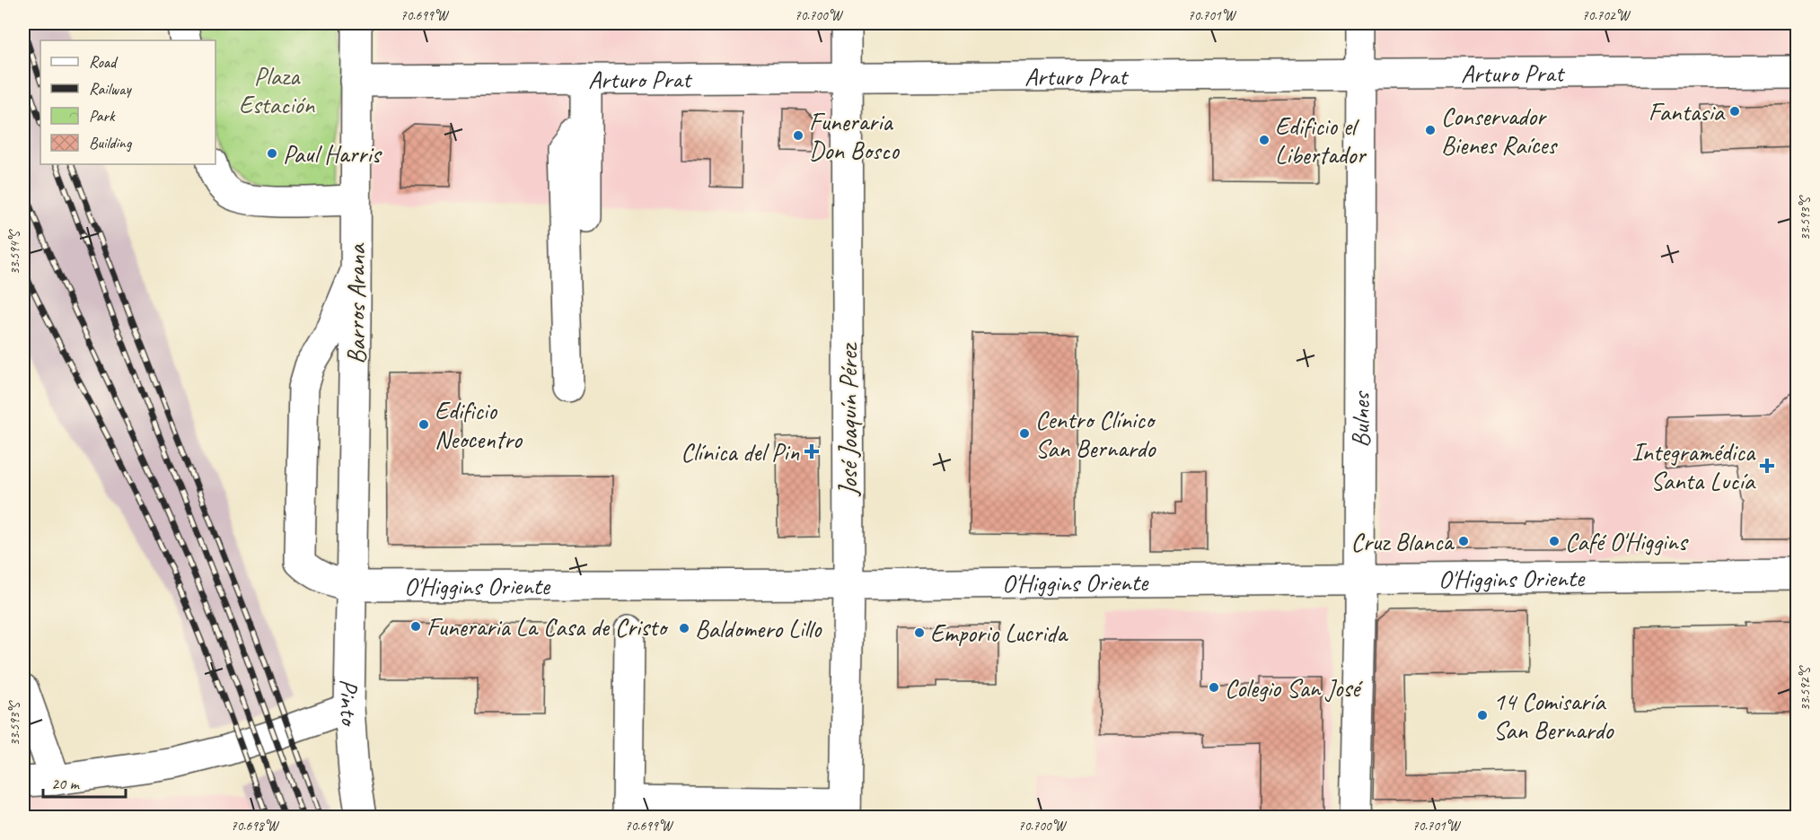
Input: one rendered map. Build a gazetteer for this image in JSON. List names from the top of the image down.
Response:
{
  "streets": {
    "street": [
      "Arturo Prat",
      "Barros Arana",
      "José Joaquín Pérez",
      "Bulnes",
      "O'Higgins Oriente",
      "Pinto"
    ]
  },
  "crossings": [
    ["Arturo Prat", "Barros Arana"],
    ["Arturo Prat", "José Joaquín Pérez"],
    ["Arturo Prat", "Bulnes"],
    ["Barros Arana", "O'Higgins Oriente"],
    ["Barros Arana", "Pinto"],
    ["José Joaquín Pérez", "O'Higgins Oriente"],
    ["Bulnes", "O'Higgins Oriente"],
    ["O'Higgins Oriente", "Pinto"]
  ],
  "parks": ["Plaza Estación"],
  "places": {
    "other": [
      "Fantasia",
      "Conservador Bienes Raíces",
      "Funeraria Don Bosco",
      "Edificio el Libertador",
      "Paul Harris",
      "Edificio Neocentro",
      "Centro Clínico San Bernardo",
      "Cruz Blanca",
      "Café O'Higgins",
      "Funeraria La Casa de Cristo",
      "Baldomero Lillo",
      "Emporio Lucrida",
      "Colegio San José",
      "14 Comisaría San Bernardo"
    ],
    "health": ["Clínica del Pin", "Integramédica Santa Lucía"]
  },
  "legend": [
    "Road",
    "Railway",
    "Park",
    "Building"
  ],
  "scale_bar": "20 m",
  "coordinates": [
    "70.699°W",
    "70.700°W",
    "70.701°W",
    "70.702°W",
    "33.593°S",
    "33.594°S",
    "33.592°S",
    "70.698°W"
  ]
}
